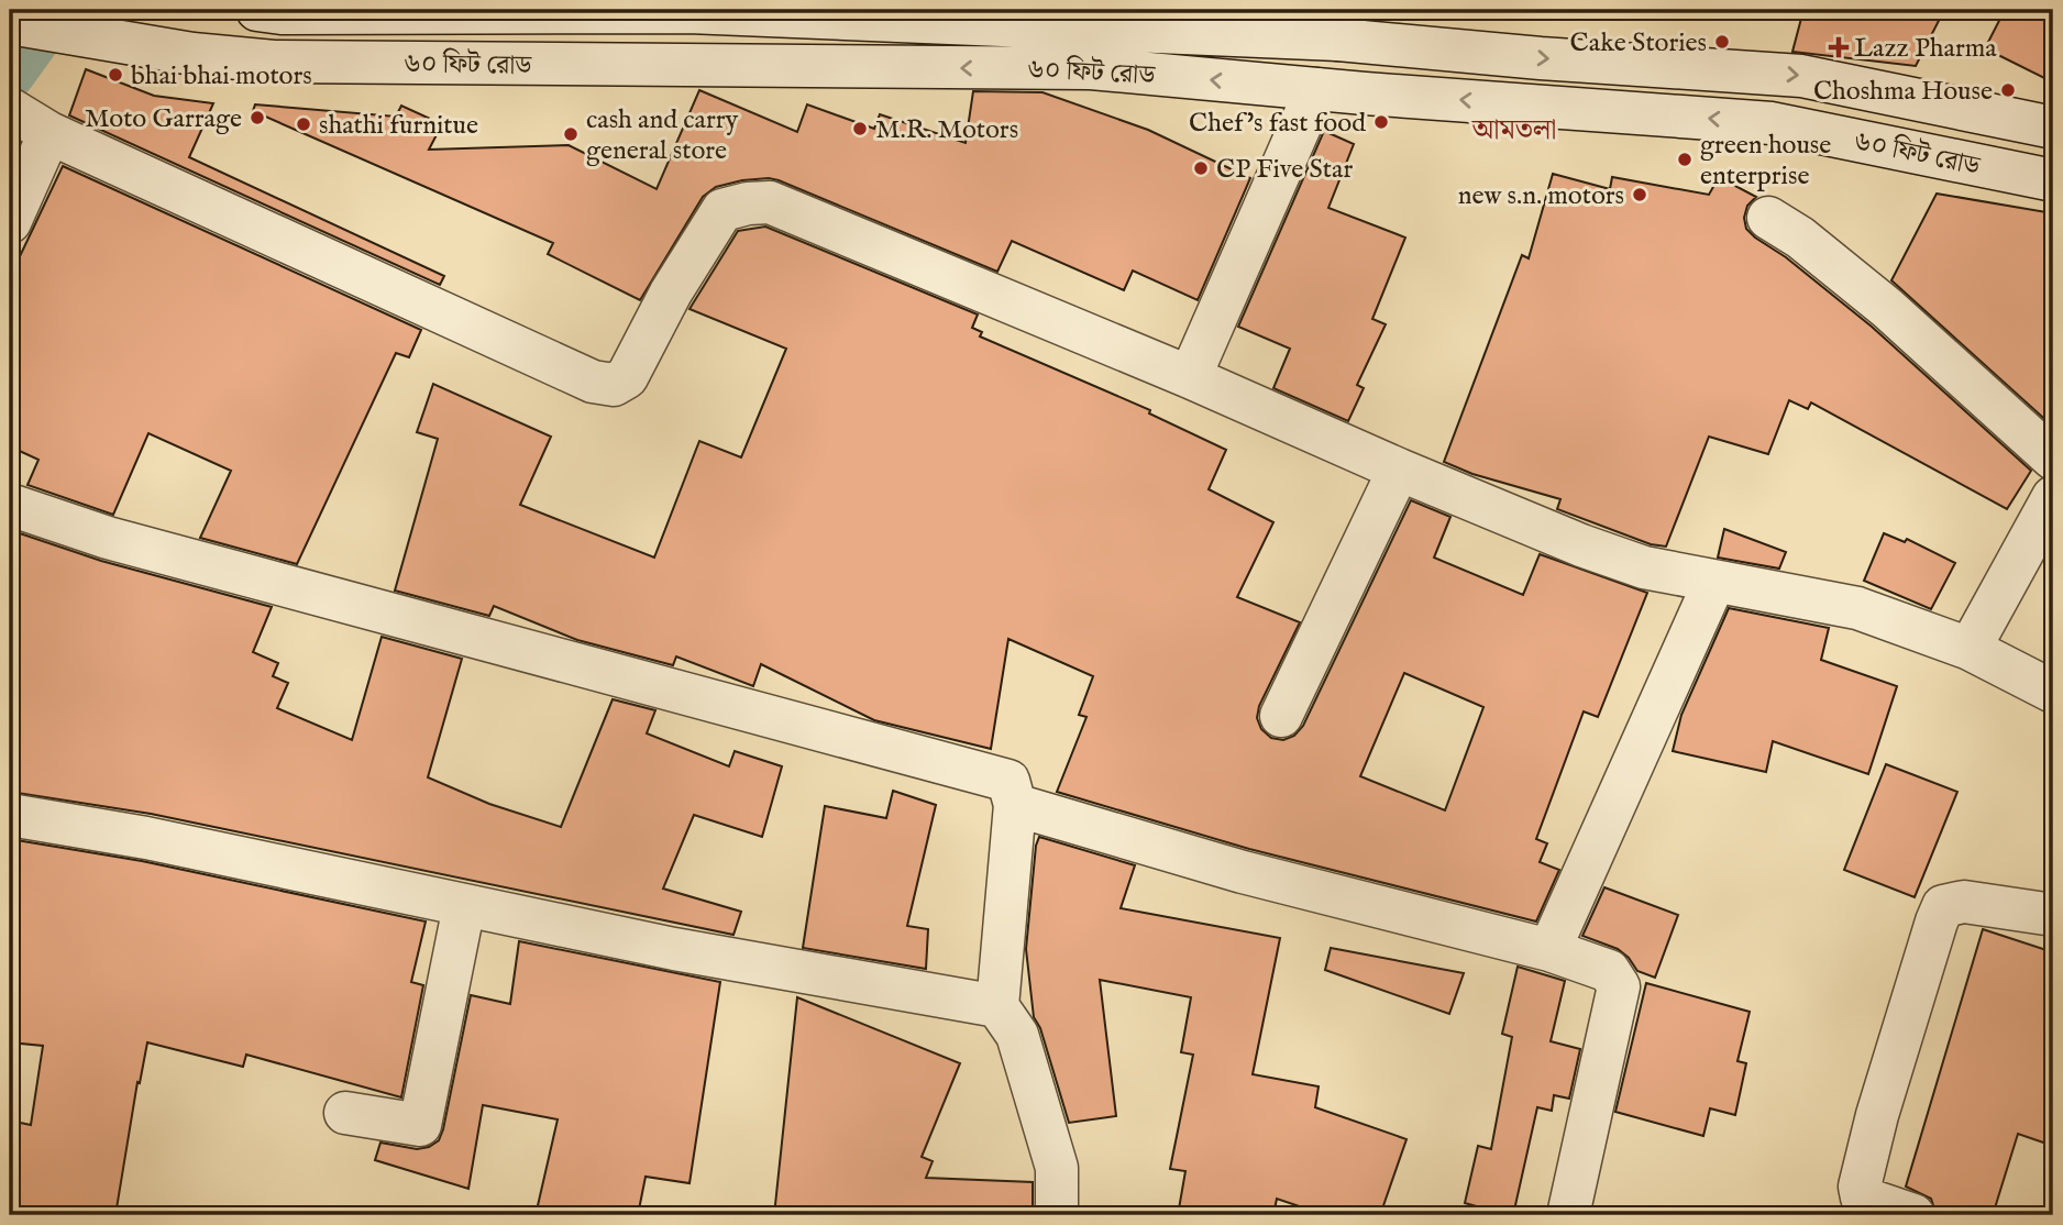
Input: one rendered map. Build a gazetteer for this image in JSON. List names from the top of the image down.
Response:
{
  "streets": {
    "street": ["৬০ ফিট রোড"]
  },
  "districts": ["আমতলা"],
  "places": {
    "other": [
      "Cake Stories",
      "bhai bhai motors",
      "Choshma House",
      "Moto Garrage",
      "Chef's fast food",
      "shathi furnitue",
      "M.R. Motors",
      "cash and carry general store",
      "green house enterprise",
      "CP Five Star",
      "new s.n. motors"
    ],
    "health": ["Lazz Pharma"]
  }
}
